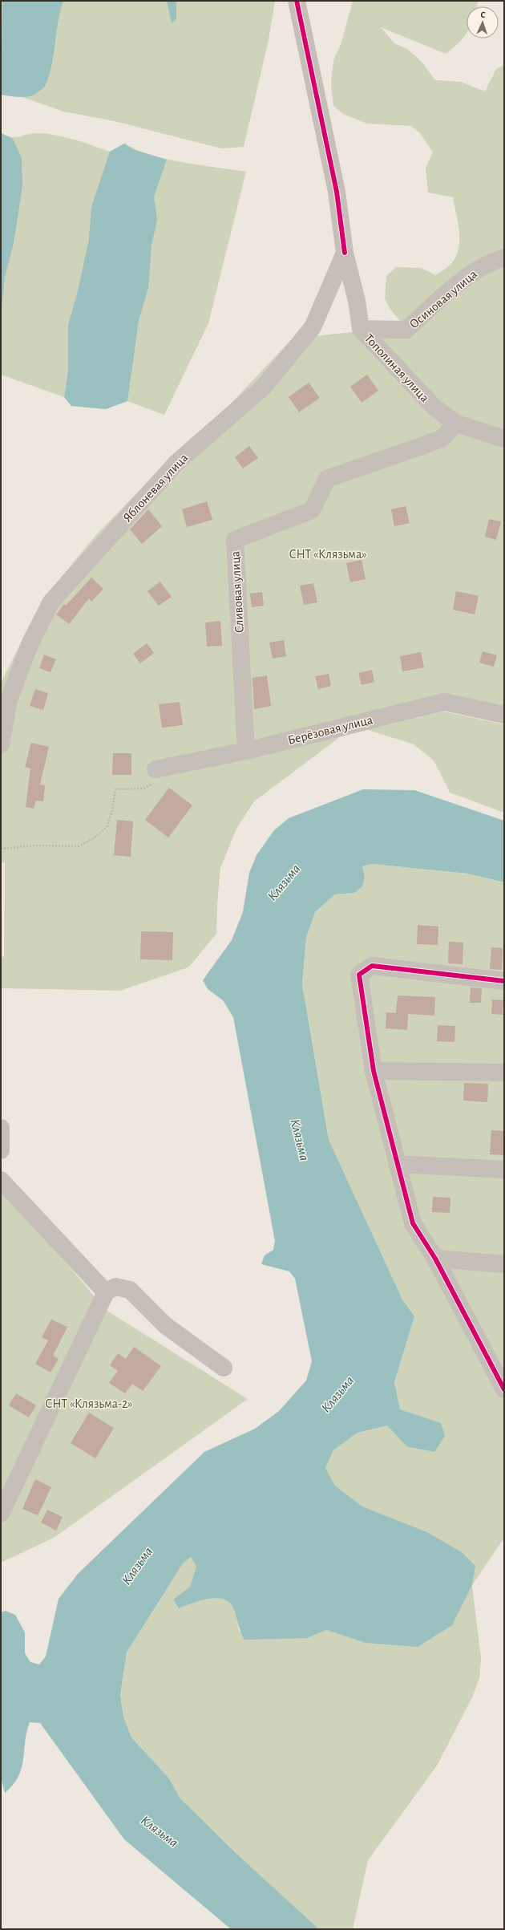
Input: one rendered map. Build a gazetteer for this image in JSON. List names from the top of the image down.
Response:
{
  "streets": {
    "street": [
      "Осиновая улица",
      "Тополиная улица",
      "Яблоневая улица",
      "Сливовая улица",
      "Берёзовая улица"
    ]
  },
  "crossings": [
    ["Осиновая улица", "Тополиная улица"],
    ["Тополиная улица", "Яблоневая улица"],
    ["Тополиная улица", "Сливовая улица"],
    ["Сливовая улица", "Берёзовая улица"]
  ],
  "water": ["Клязьма"],
  "parks": ["СНТ «Клязьма»", "СНТ «Клязьма-2»"],
  "north": "top"
}
